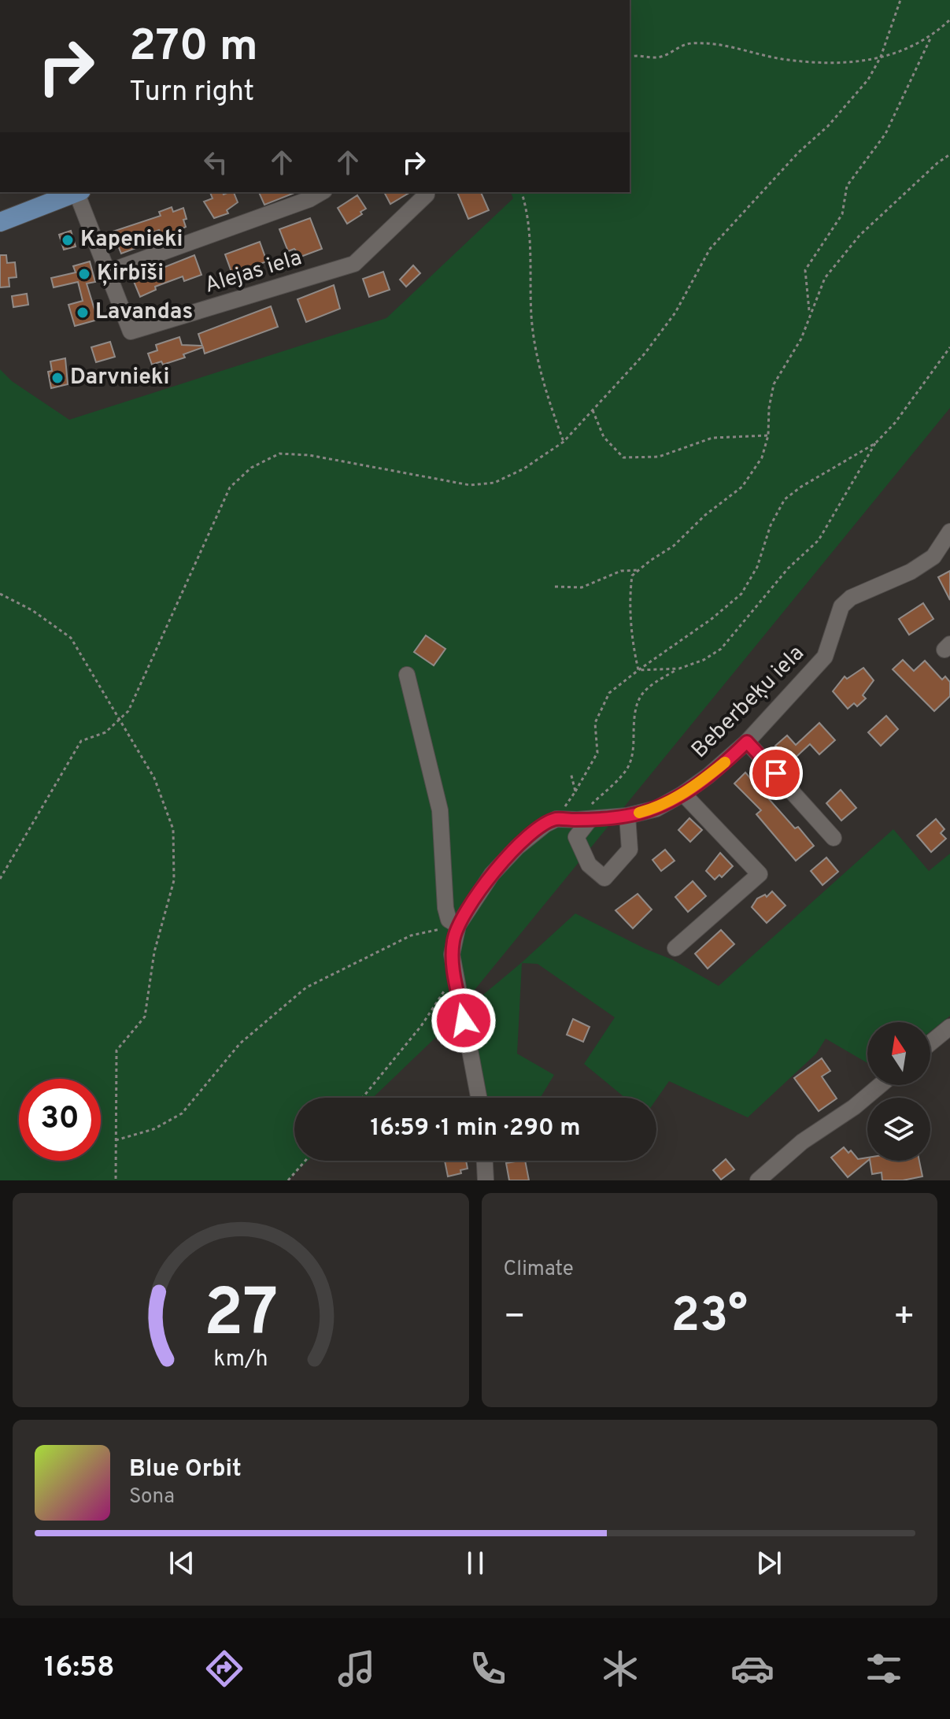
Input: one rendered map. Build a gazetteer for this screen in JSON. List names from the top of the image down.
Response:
{
  "streets": {
    "street": ["Alejas iela", "Beberbeķu iela"]
  },
  "places": [
    "Kapenieki",
    "Ķirbīši",
    "Lavandas",
    "Darvnieki"
  ],
  "north": "top",
  "page": {
    "turn": ["270 m", "Turn right"],
    "limit": "30",
    "trip": "16:59 · 1 min · 290 m",
    "tile": "Climate",
    "heat": ["−", "23°", "+"],
    "song": ["Blue Orbit", "Sona"],
    "tabs": "16:58",
    "gauge": ["27", "km/h"]
  }
}
